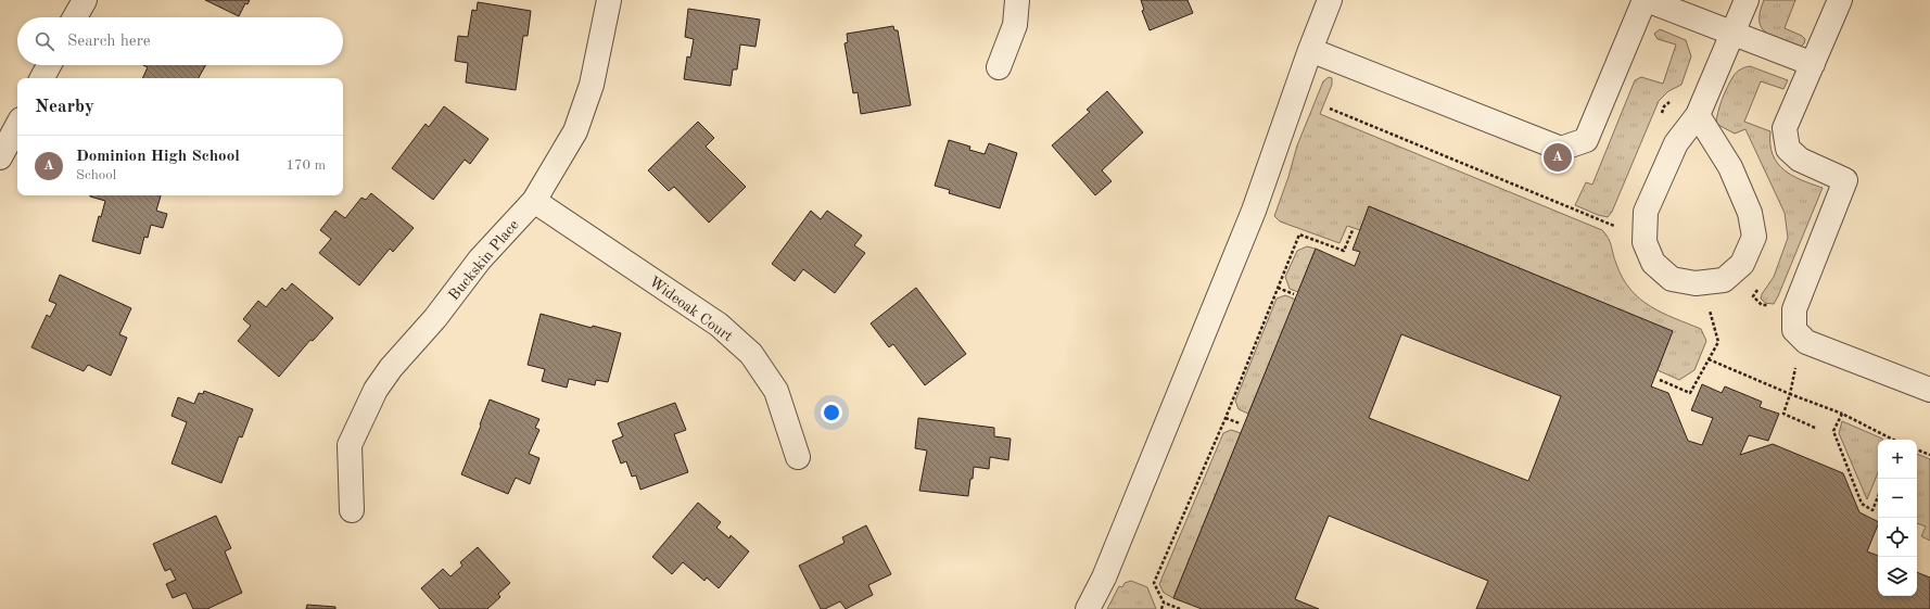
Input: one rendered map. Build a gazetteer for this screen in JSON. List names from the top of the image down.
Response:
{
  "streets": {
    "street": ["Buckskin Place", "Wideoak Court"]
  },
  "crossings": [
    ["Buckskin Place", "Wideoak Court"]
  ],
  "page": {
    "search": "Search here",
    "heading": "Nearby",
    "list": [
      {
        "mark": "A",
        "name": "Dominion High School",
        "note": "School",
        "value": "170 m"
      }
    ],
    "pins": "A",
    "map_buttons": ["+", "−"]
  }
}
